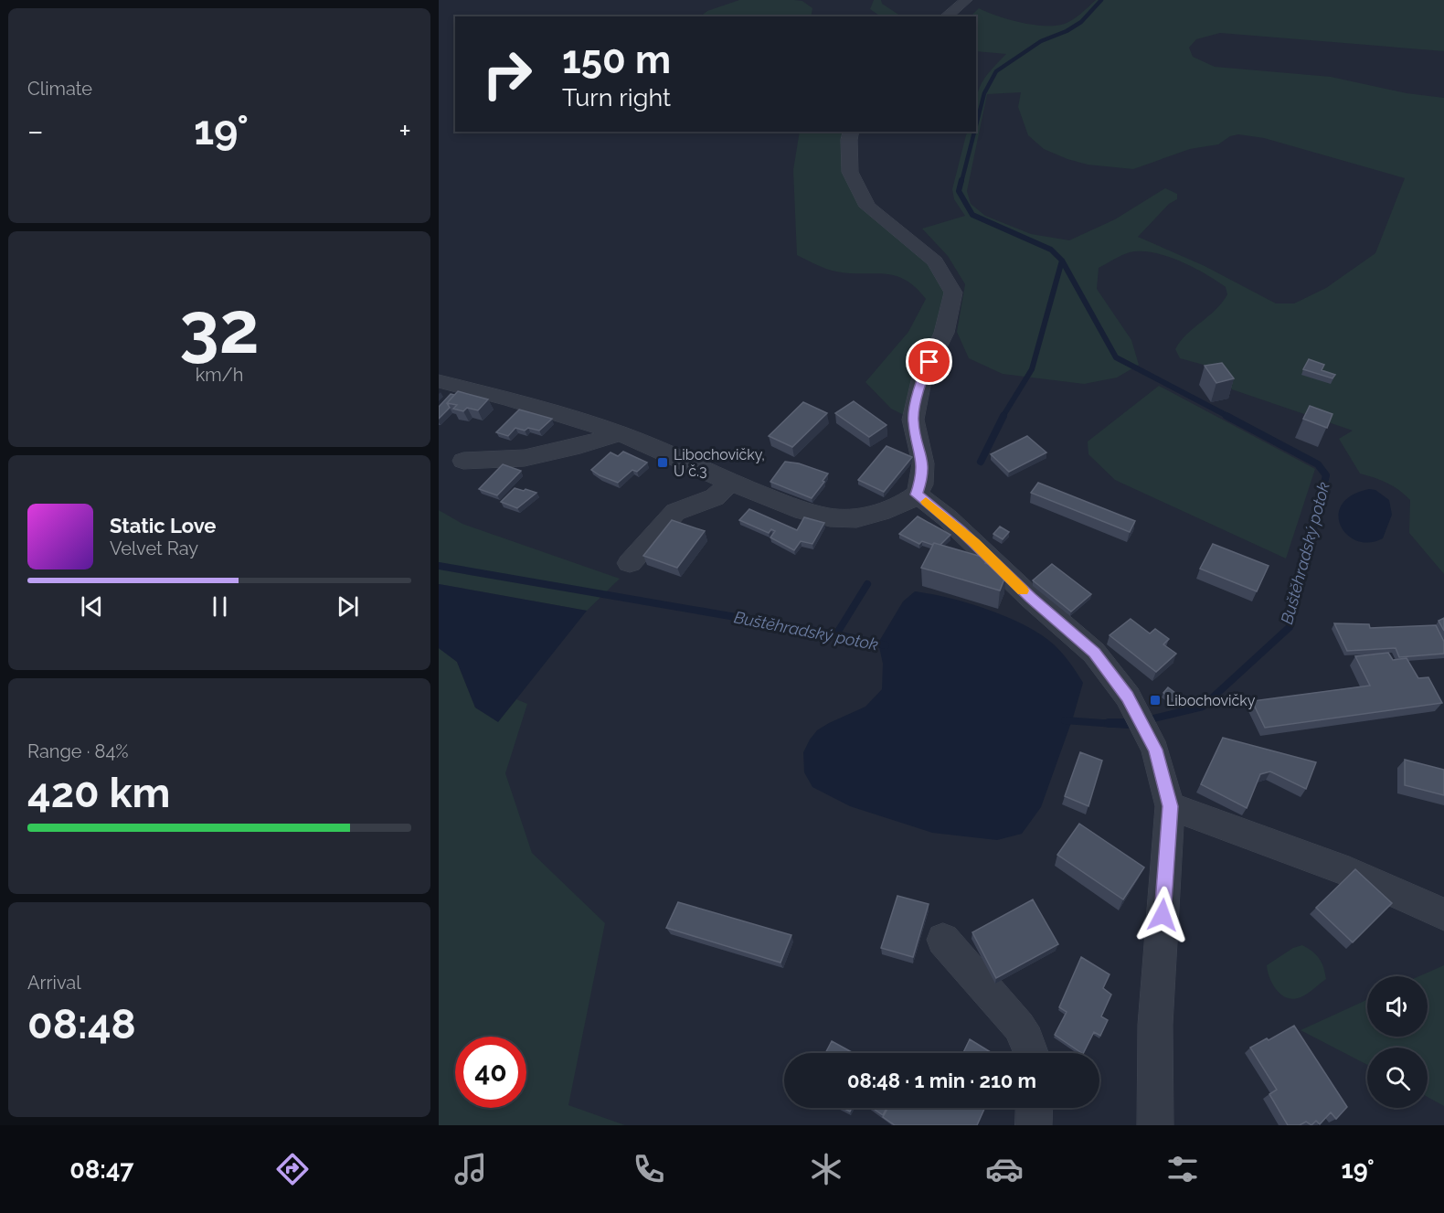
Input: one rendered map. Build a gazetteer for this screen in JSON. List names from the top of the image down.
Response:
{
  "water": ["Buštěhradský potok"],
  "places": {
    "transit": ["Libochovičky, U č.3", "Libochovičky"]
  },
  "page": {
    "tile": [
      "Climate",
      ["32", "km/h"],
      ["Range · 84%", "420 km"],
      ["Arrival", "08:48"]
    ],
    "turn": ["150 m", "Turn right"],
    "heat": ["−", "19°", "+"],
    "song": ["Static Love", "Velvet Ray"],
    "limit": "40",
    "trip": "08:48 · 1 min · 210 m",
    "tabs": ["08:47", "19°"]
  }
}
